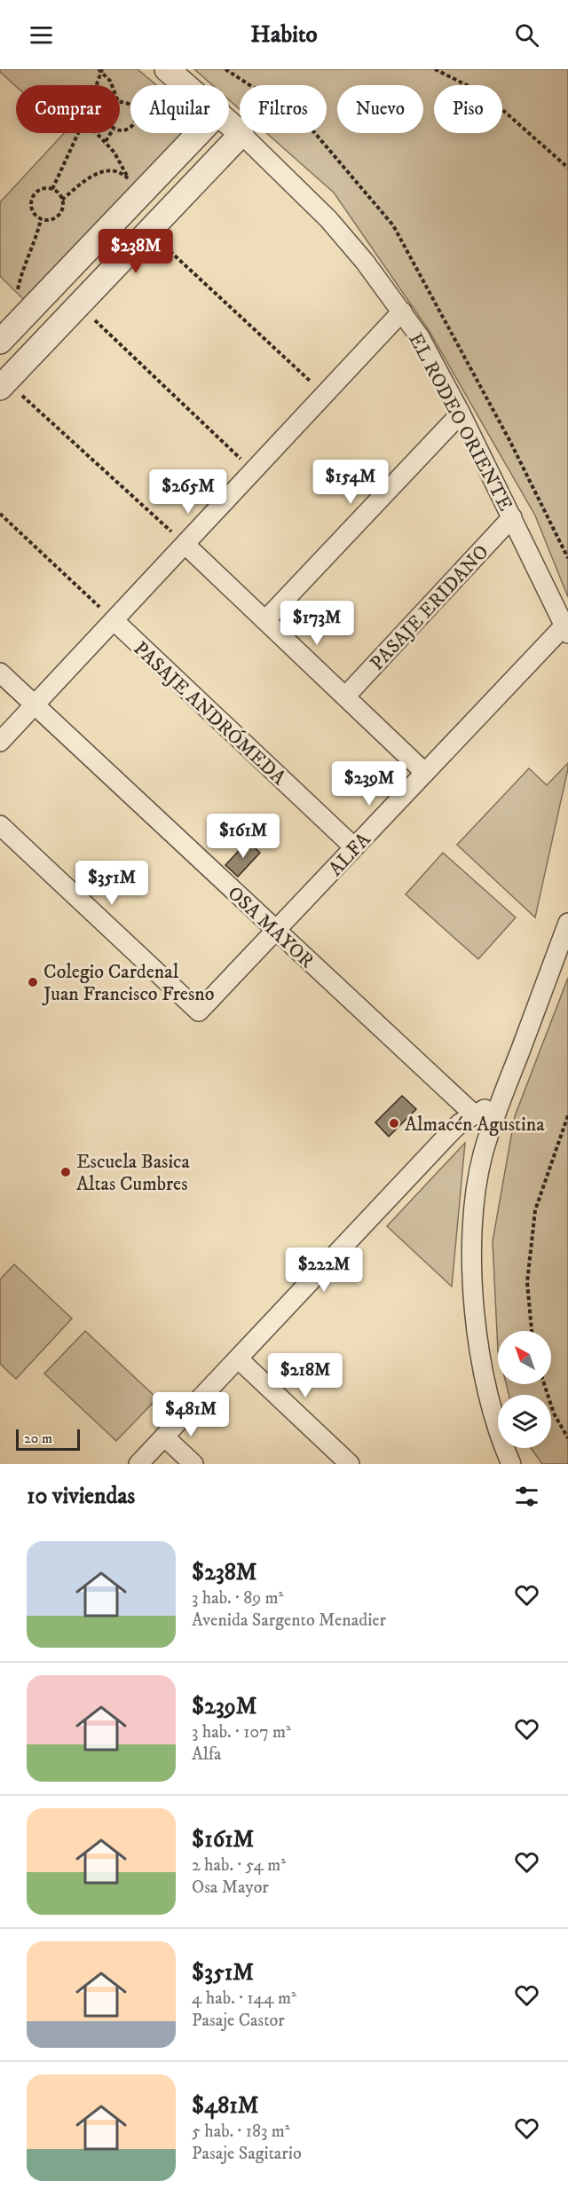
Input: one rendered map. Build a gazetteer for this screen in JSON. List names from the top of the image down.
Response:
{
  "streets": {
    "street": [
      "EL RODEO ORIENTE",
      "PASAJE ERIDANO",
      "PASAJE ANDRÓMEDA",
      "ALFA",
      "OSA MAYOR"
    ]
  },
  "crossings": [
    ["EL RODEO ORIENTE", "PASAJE ERIDANO"],
    ["EL RODEO ORIENTE", "ALFA"],
    ["PASAJE ANDRÓMEDA", "ALFA"],
    ["ALFA", "OSA MAYOR"]
  ],
  "places": ["Colegio Cardenal Juan Francisco Fresno", "Almacén Agustina", "Escuela Basica Altas Cumbres"],
  "scale_bar": "20 m",
  "north": "top left",
  "page": {
    "header": "Habito",
    "chip": [
      "Comprar",
      "Alquilar",
      "Filtros",
      "Nuevo",
      "Piso"
    ],
    "price": [
      "$238M",
      "$154M",
      "$265M",
      "$173M",
      "$239M",
      "$161M",
      "$351M",
      "$222M",
      "$218M",
      "$481M"
    ],
    "scale": "20 m",
    "heading": "10 viviendas",
    "list": [
      {
        "name": "$238M",
        "note": "3 hab. · 89 m² · Avenida Sargento Menadier"
      },
      {
        "name": "$239M",
        "note": "3 hab. · 107 m² · Alfa"
      },
      {
        "name": "$161M",
        "note": "2 hab. · 54 m² · Osa Mayor"
      },
      {
        "name": "$351M",
        "note": "4 hab. · 144 m² · Pasaje Castor"
      },
      {
        "name": "$481M",
        "note": "5 hab. · 183 m² · Pasaje Sagitario"
      }
    ]
  }
}
